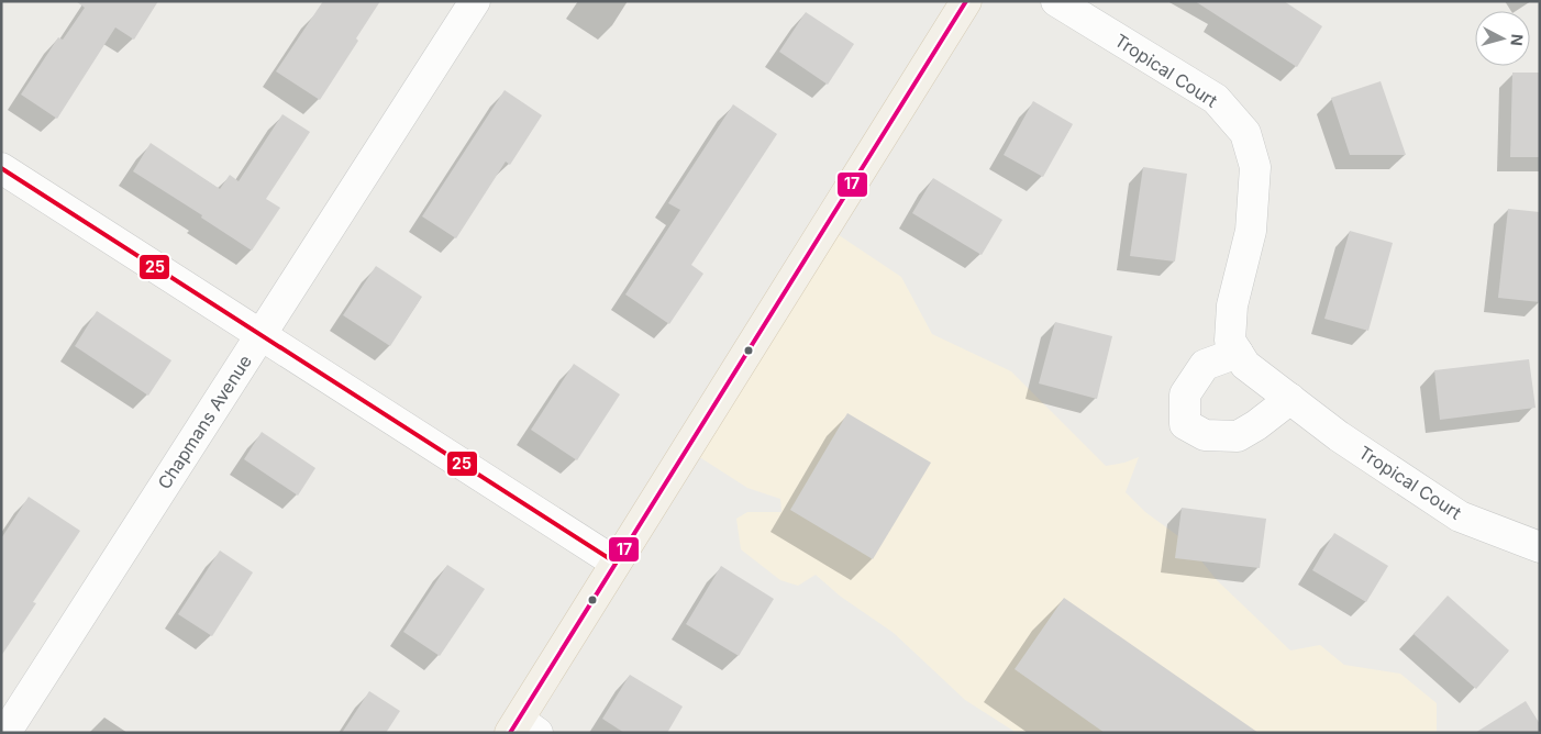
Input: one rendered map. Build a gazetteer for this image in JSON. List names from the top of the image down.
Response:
{
  "streets": {
    "street": ["Tropical Court", "Chapmans Avenue"]
  },
  "lines": ["transit line 17", "transit line 25"],
  "north": "right"
}
